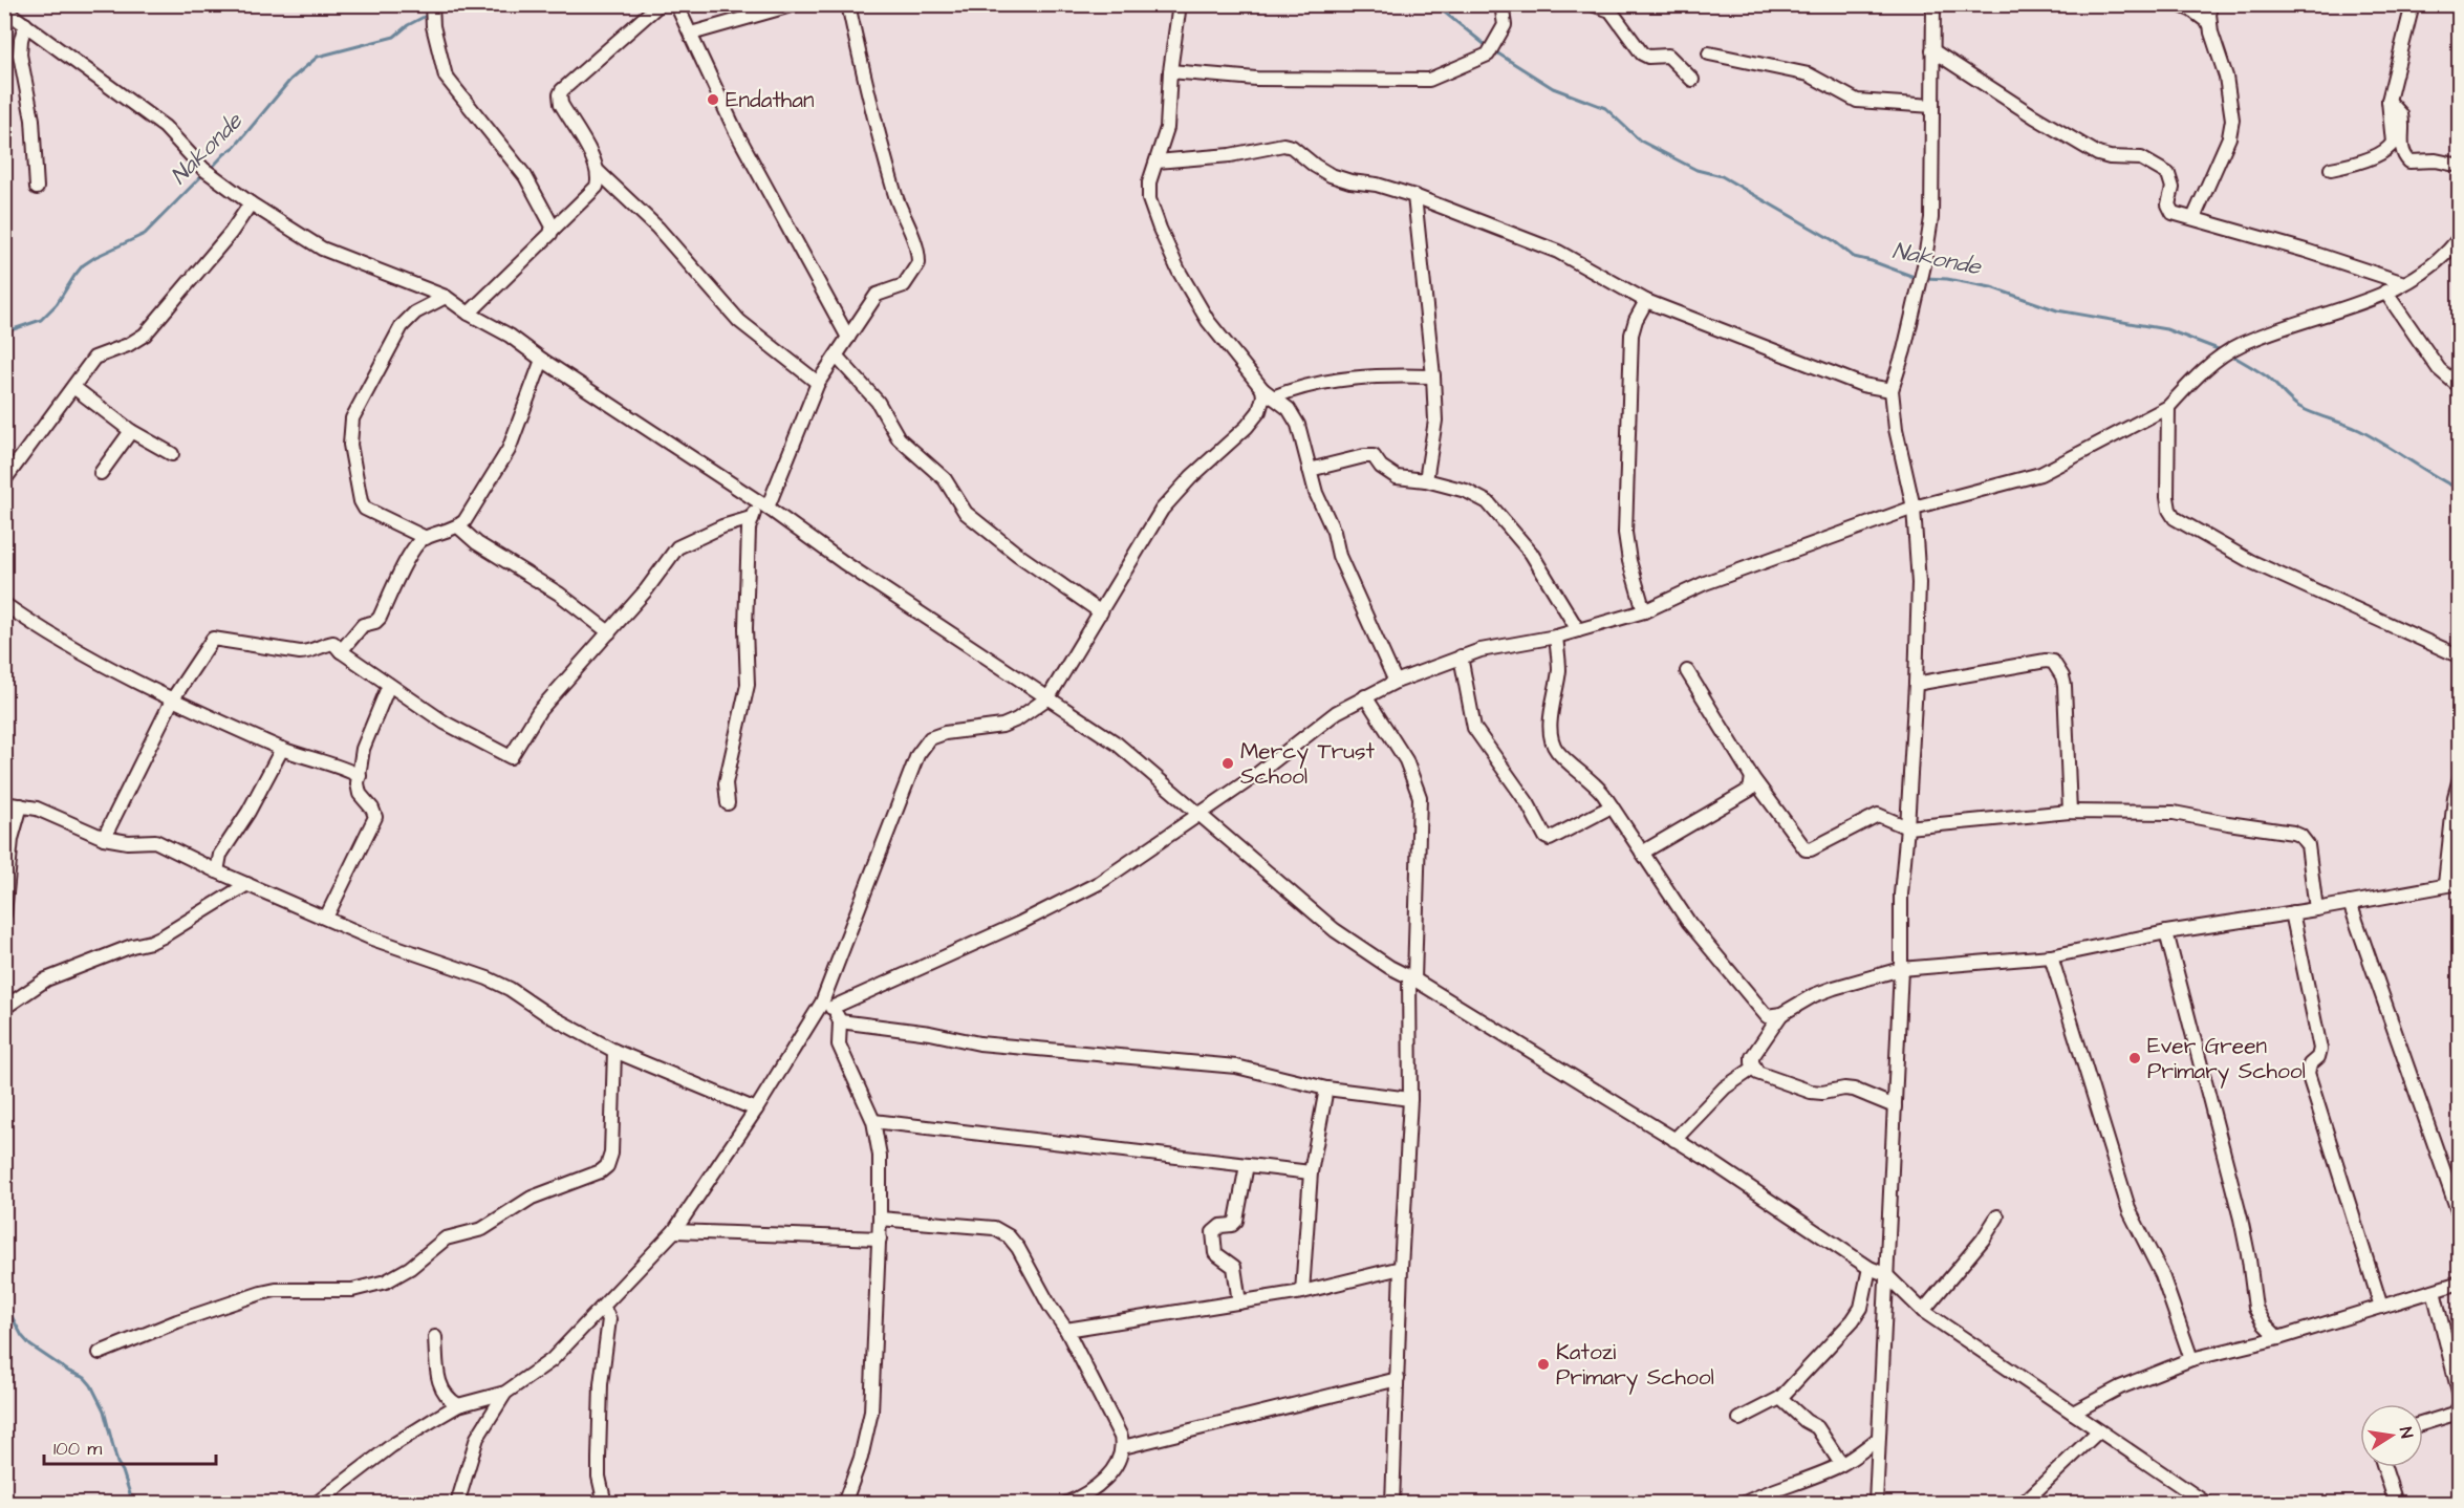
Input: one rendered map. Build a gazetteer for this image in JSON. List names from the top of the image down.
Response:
{
  "water": ["Nakonde"],
  "places": [
    "Endathan",
    "Mercy Trust School",
    "Ever Green Primary School",
    "Katozi Primary School"
  ],
  "scale_bar": "100 m",
  "north": "right"
}
